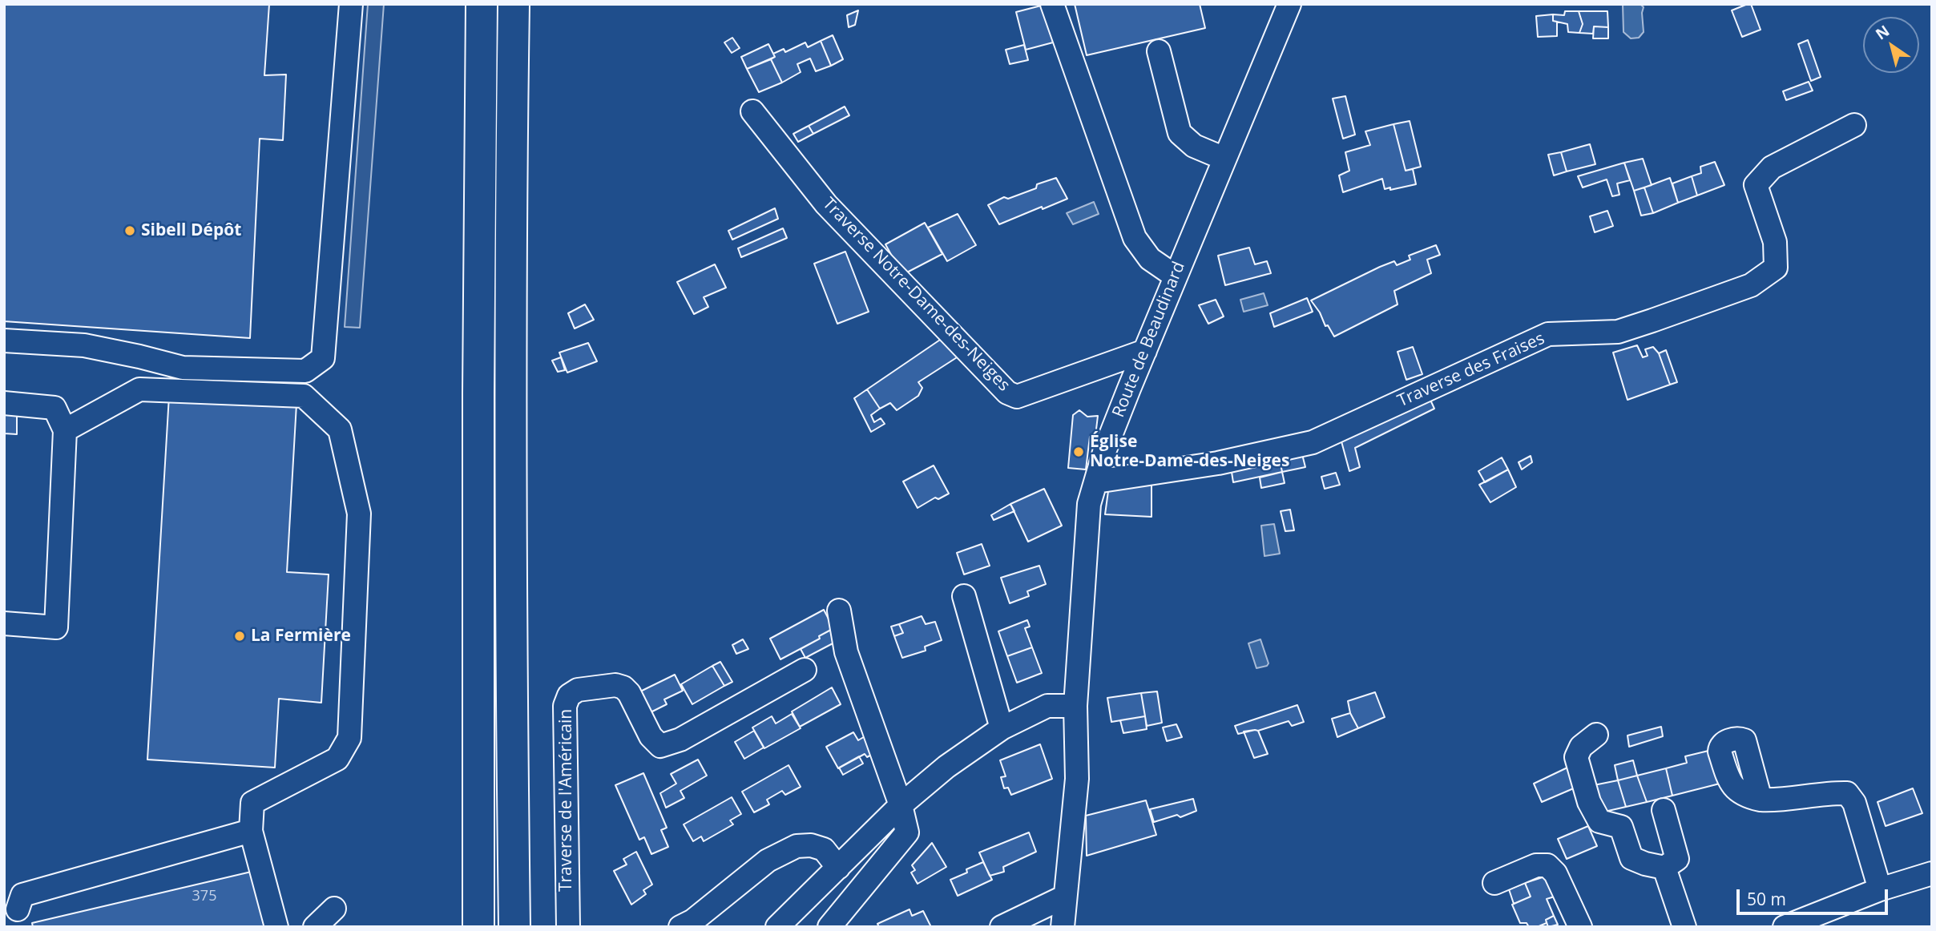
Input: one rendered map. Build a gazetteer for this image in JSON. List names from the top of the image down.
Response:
{
  "streets": {
    "street": [
      "Traverse Notre-Dame-des-Neiges",
      "Route de Beaudinard",
      "Traverse des Fraises",
      "Traverse de l'Américain"
    ]
  },
  "crossings": [
    ["Traverse Notre-Dame-des-Neiges", "Route de Beaudinard"],
    ["Route de Beaudinard", "Traverse des Fraises"]
  ],
  "places": ["Sibell Dépôt", "Église Notre-Dame-des-Neiges", "La Fermière"],
  "house_numbers": ["375"],
  "scale_bar": "50 m",
  "north": "top left"
}
